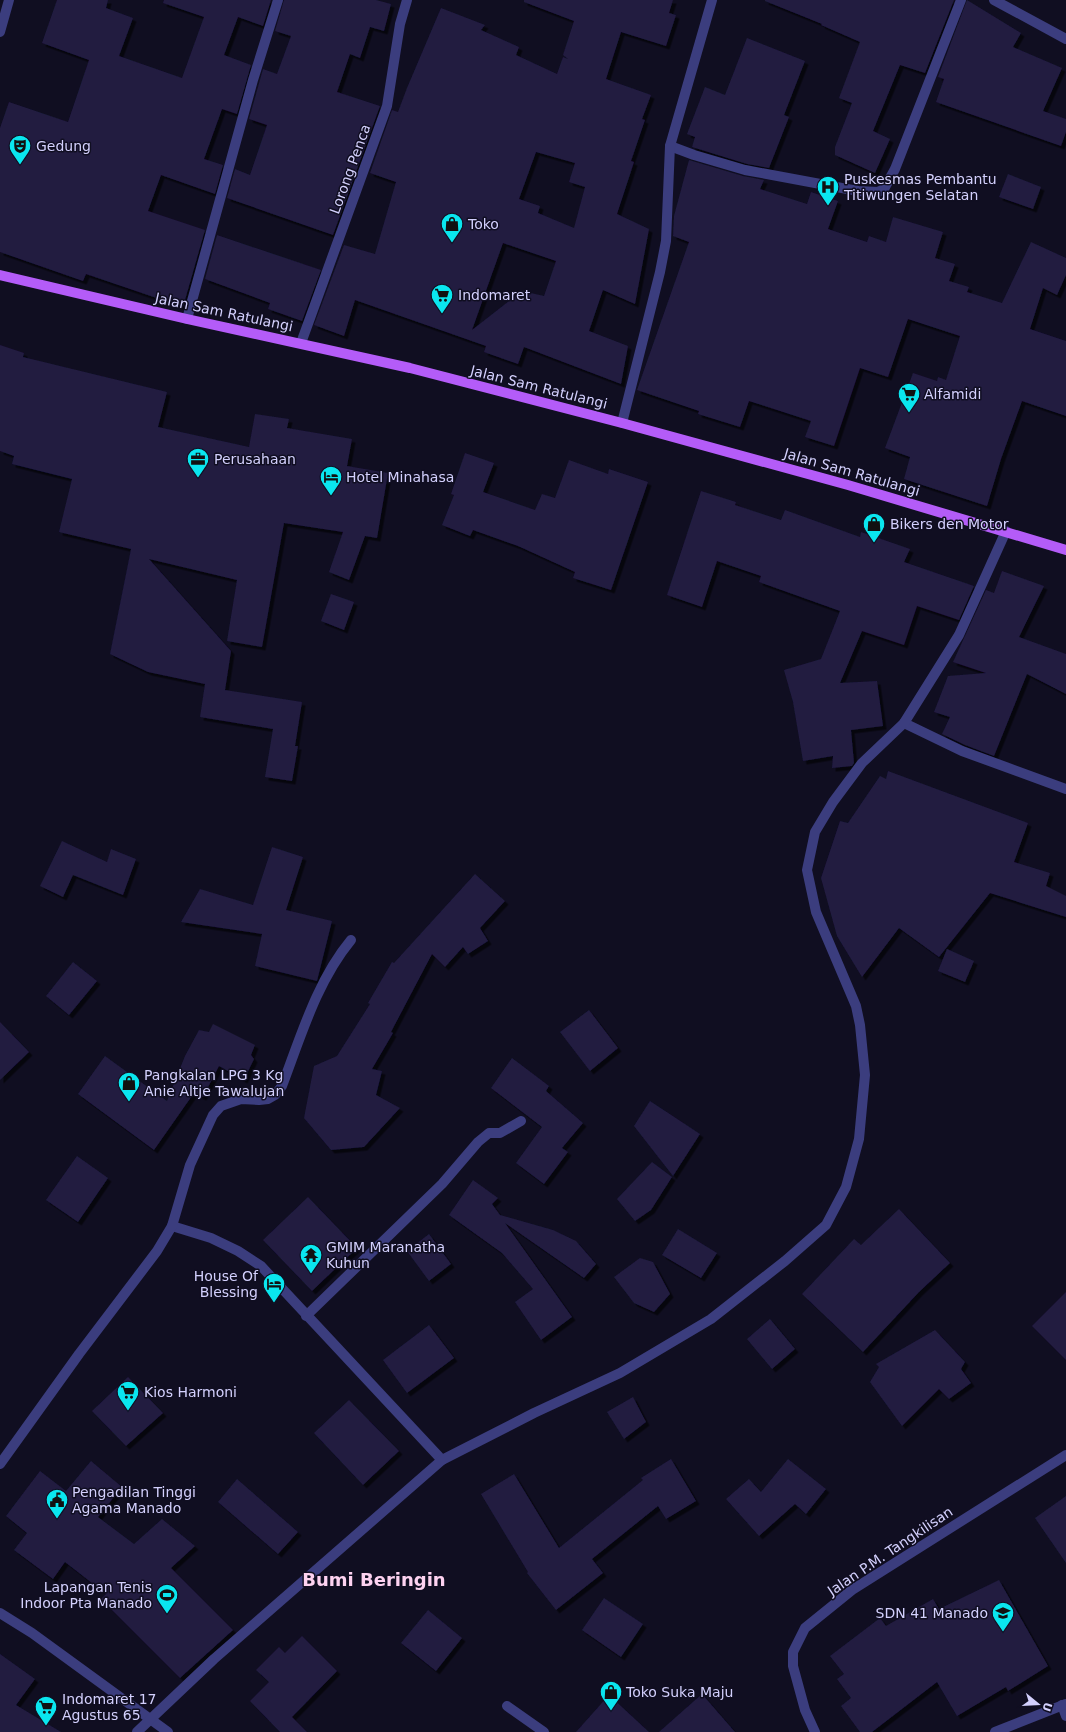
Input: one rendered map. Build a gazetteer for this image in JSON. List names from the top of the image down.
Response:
{
  "streets": {
    "main road": ["Jalan Sam Ratulangi"],
    "street": ["Lorong Penca", "Jalan P.M. Tangkilisan"]
  },
  "crossings": [
    ["Lorong Penca", "Jalan Sam Ratulangi"]
  ],
  "districts": ["Bumi Beringin"],
  "places": {
    "theatre": ["Gedung"],
    "hospital": ["Puskesmas Pembantu Titiwungen Selatan"],
    "shop": [
      "Toko",
      "Bikers den Motor",
      "Pangkalan LPG 3 Kg Anie Altje Tawalujan",
      "Toko Suka Maju"
    ],
    "supermarket": [
      "Indomaret",
      "Alfamidi",
      "Kios Harmoni",
      "Indomaret 17 Agustus 65"
    ],
    "office": ["Perusahaan"],
    "hotel": ["Hotel Minahasa", "House Of Blessing"],
    "temple": ["GMIM Maranatha Kuhun"],
    "public building": ["Pengadilan Tinggi Agama Manado"],
    "sports": ["Lapangan Tenis Indoor Pta Manado"],
    "school or university": ["SDN 41 Manado"]
  },
  "north": "right"
}
